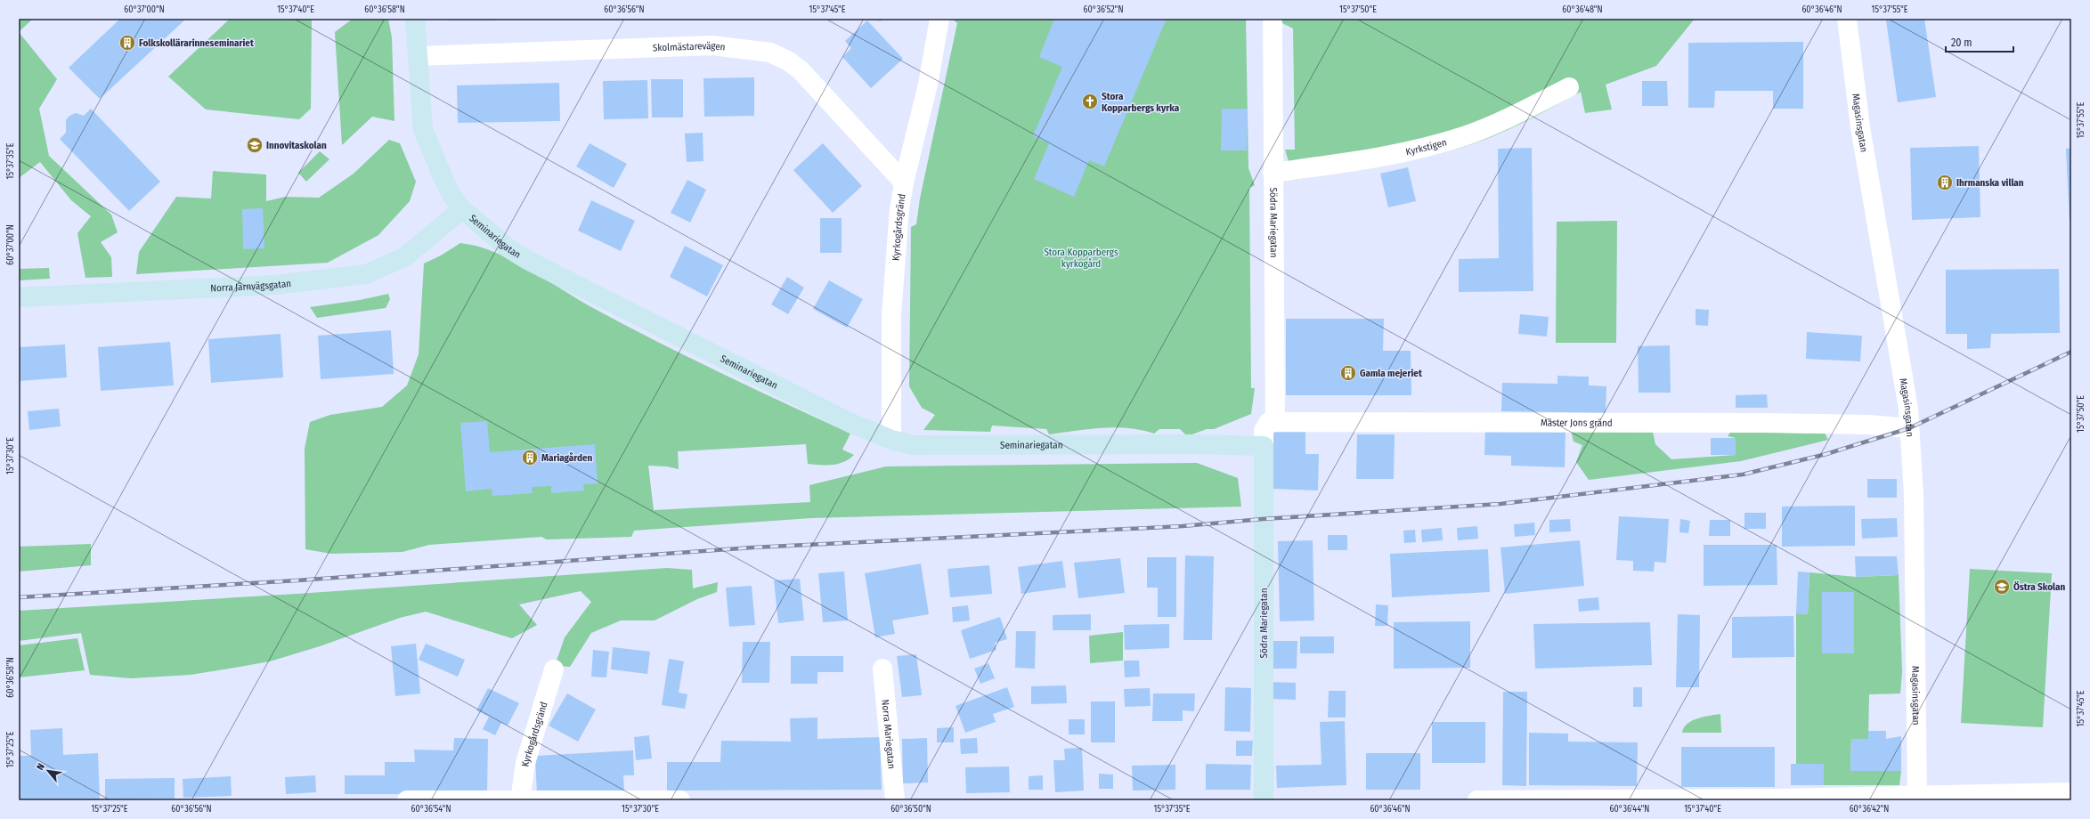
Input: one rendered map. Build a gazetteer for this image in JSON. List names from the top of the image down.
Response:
{
  "streets": {
    "street": [
      "Skolmästarevägen",
      "Magasinsgatan",
      "Kyrkstigen",
      "Södra Mariegatan",
      "Kyrkogårdsgränd",
      "Seminariegatan",
      "Norra Järnvägsgatan",
      "Mäster Jons gränd",
      "Norra Mariegatan"
    ]
  },
  "crossings": [
    ["Skolmästarevägen", "Kyrkogårdsgränd"],
    ["Skolmästarevägen", "Seminariegatan"],
    ["Magasinsgatan", "Mäster Jons gränd"],
    ["Kyrkstigen", "Södra Mariegatan"],
    ["Södra Mariegatan", "Seminariegatan"],
    ["Södra Mariegatan", "Mäster Jons gränd"],
    ["Kyrkogårdsgränd", "Seminariegatan"],
    ["Seminariegatan", "Norra Järnvägsgatan"]
  ],
  "parks": ["Stora Kopparbergs kyrkogård"],
  "places": {
    "building": [
      "Folkskollärarinneseminariet",
      "Ihrmanska villan",
      "Gamla mejeriet",
      "Mariagården"
    ],
    "church": ["Stora Kopparbergs kyrka"],
    "school or university": ["Innovitaskolan", "Östra Skolan"]
  },
  "scale_bar": "20 m",
  "north": "top left",
  "coordinates": [
    "60°37'00\"N",
    "15°37'40\"E",
    "60°36'58\"N",
    "60°36'56\"N",
    "15°37'45\"E",
    "60°36'52\"N",
    "15°37'50\"E",
    "60°36'48\"N",
    "60°36'46\"N",
    "15°37'55\"E",
    "15°37'35\"E",
    "15°37'30\"E",
    "15°37'25\"E",
    "60°36'54\"N",
    "60°36'50\"N",
    "60°36'44\"N",
    "60°36'42\"N"
  ]
}
